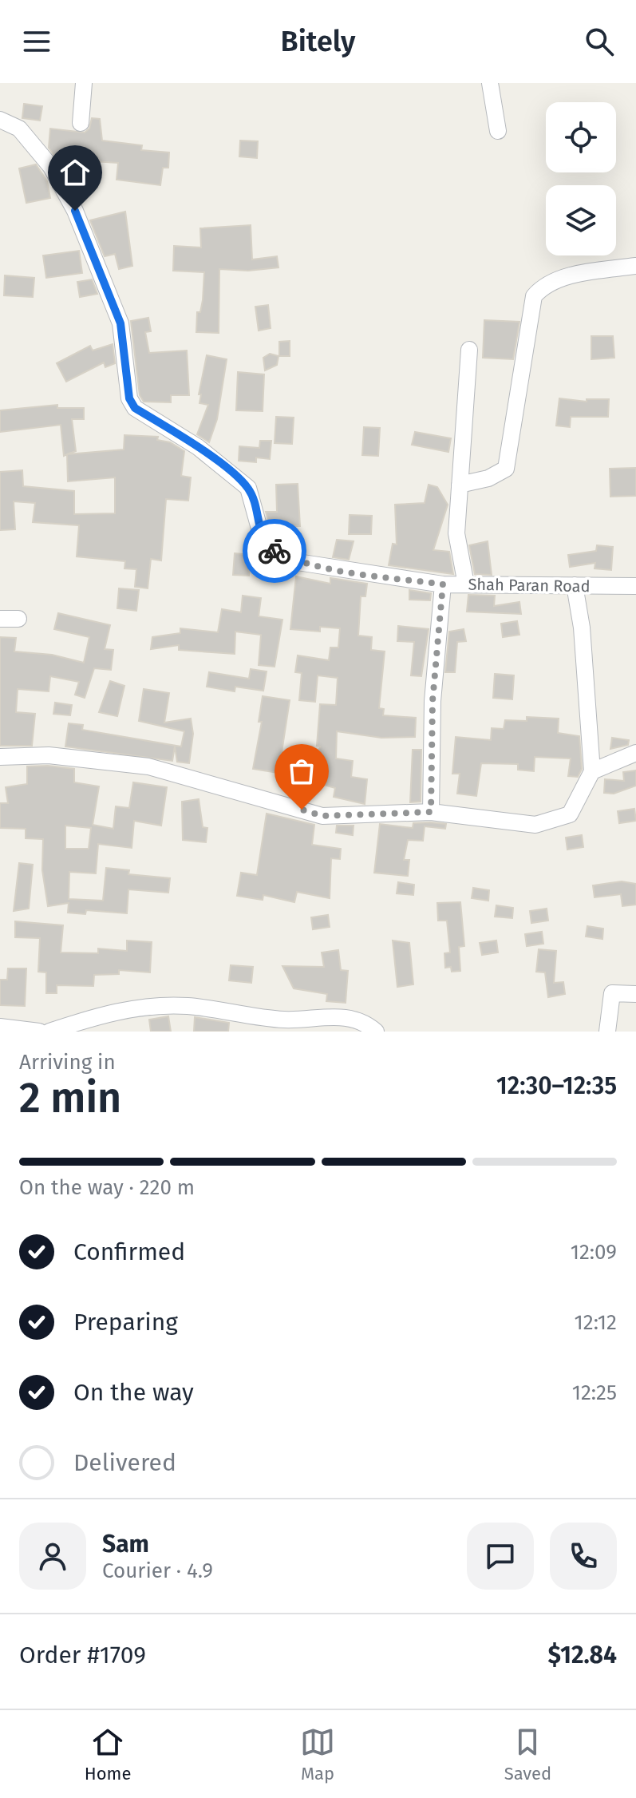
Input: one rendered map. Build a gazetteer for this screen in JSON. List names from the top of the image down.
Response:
{
  "streets": {
    "street": ["Shah Paran Road"]
  },
  "page": {
    "header": "Bitely",
    "heading": ["2 min", "Arriving in", "12:30–12:35"],
    "panel": [
      "Sam",
      "Courier · 4.9",
      "Order #1709",
      "$12.84"
    ],
    "bar": "On the way · 220 m",
    "list": [
      ["Confirmed", "12:09"],
      ["Preparing", "12:12"],
      ["On the way", "12:25"],
      "Delivered"
    ],
    "tabs": ["Home", "Map", "Saved"]
  }
}
